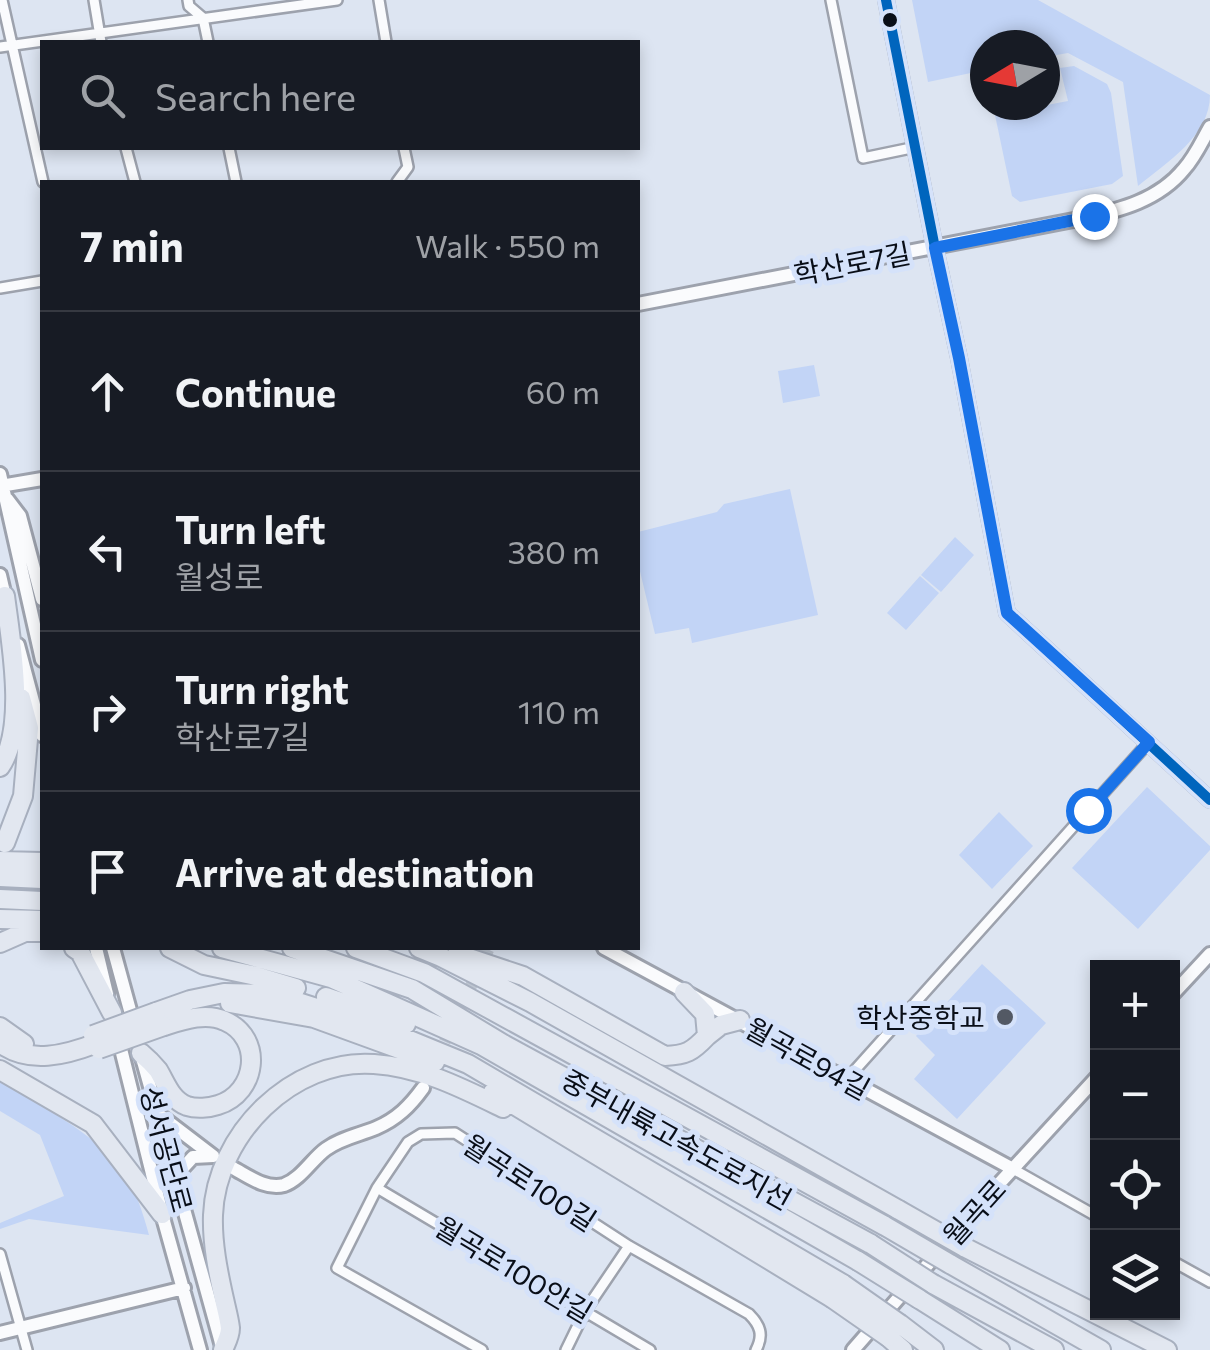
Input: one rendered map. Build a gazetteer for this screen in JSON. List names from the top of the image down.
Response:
{
  "streets": {
    "highway": ["중부내륙고속도로지선"],
    "street": [
      "학산로7길",
      "월곡로94길",
      "성서공단로",
      "월곡로100길",
      "월곡로",
      "월곡로100안길"
    ]
  },
  "crossings": [
    ["월곡로94길", "월곡로"],
    ["월곡로100길", "월곡로100안길"]
  ],
  "places": ["학산중학교"],
  "north": "left",
  "page": {
    "search": "Search here",
    "heading": ["7 min", "Walk · 550 m"],
    "list": [
      ["Continue", "60 m"],
      ["Turn left", "월성로", "380 m"],
      ["Turn right", "학산로7길", "110 m"],
      "Arrive at destination"
    ],
    "map_buttons": ["+", "−"]
  }
}
